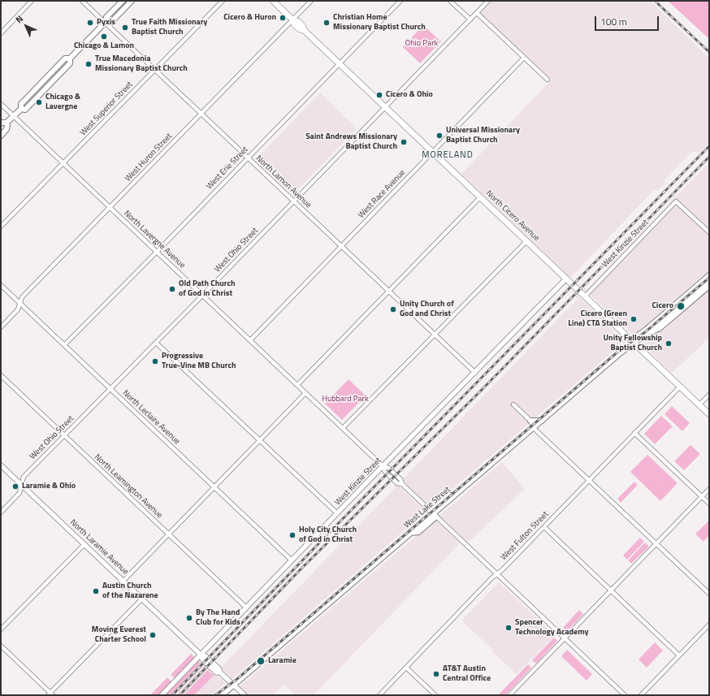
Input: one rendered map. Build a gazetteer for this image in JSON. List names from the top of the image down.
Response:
{
  "streets": {
    "main road": ["North Cicero Avenue", "West Lake Street"],
    "street": [
      "West Superior Street",
      "West Huron Street",
      "West Erie Street",
      "North Lamon Avenue",
      "West Race Avenue",
      "North Lavergne Avenue",
      "West Kinzie Street",
      "West Ohio Street",
      "North Leclaire Avenue",
      "North Leamington Avenue",
      "West Fulton Street",
      "North Laramie Avenue"
    ]
  },
  "crossings": [
    ["West Superior Street", "North Lamon Avenue"],
    ["West Superior Street", "North Lavergne Avenue"],
    ["West Huron Street", "North Lamon Avenue"],
    ["West Huron Street", "North Cicero Avenue"],
    ["West Huron Street", "North Lavergne Avenue"],
    ["West Huron Street", "North Leclaire Avenue"],
    ["West Erie Street", "North Lamon Avenue"],
    ["West Erie Street", "North Cicero Avenue"],
    ["West Erie Street", "North Lavergne Avenue"],
    ["West Erie Street", "North Leclaire Avenue"],
    ["North Lamon Avenue", "West Race Avenue"],
    ["North Lamon Avenue", "West Kinzie Street"],
    ["North Lamon Avenue", "West Ohio Street"],
    ["West Race Avenue", "North Cicero Avenue"],
    ["West Race Avenue", "North Lavergne Avenue"],
    ["North Cicero Avenue", "West Kinzie Street"],
    ["North Cicero Avenue", "West Ohio Street"],
    ["North Cicero Avenue", "West Lake Street"],
    ["North Cicero Avenue", "West Fulton Street"],
    ["North Lavergne Avenue", "West Kinzie Street"],
    ["North Lavergne Avenue", "West Ohio Street"],
    ["North Lavergne Avenue", "West Lake Street"],
    ["North Lavergne Avenue", "West Fulton Street"],
    ["West Kinzie Street", "North Leclaire Avenue"],
    ["West Kinzie Street", "North Leamington Avenue"],
    ["West Kinzie Street", "North Laramie Avenue"],
    ["West Ohio Street", "North Leclaire Avenue"],
    ["West Ohio Street", "North Leamington Avenue"],
    ["West Ohio Street", "North Laramie Avenue"],
    ["West Lake Street", "North Laramie Avenue"]
  ],
  "districts": ["MORELAND"],
  "parks": ["Ohio Park", "Hubbard Park"],
  "places": [
    "Cicero & Huron",
    "Pyxis",
    "Christian Home Missionary Baptist Church",
    "True Faith Missionary Baptist Church",
    "Chicago & Lamon",
    "True Macedonia Missionary Baptist Church",
    "Cicero & Ohio",
    "Chicago & Lavergne",
    "Universal Missionary Baptist Church",
    "Saint Andrews Missionary Baptist Church",
    "Old Path Church of God in Christ",
    "Cicero",
    "Unity Church of God and Christ",
    "Cicero (Green Line) CTA Station",
    "Unity Fellowship Baptist Church",
    "Progressive True-Vine MB Church",
    "Laramie & Ohio",
    "Holy City Church of God in Christ",
    "Austin Church of the Nazarene",
    "By The Hand Club for Kids",
    "Spencer Technology Academy",
    "Moving Everest Charter School",
    "Laramie",
    "AT&T Austin Central Office"
  ],
  "scale_bar": "100 m",
  "north": "top left"
}
